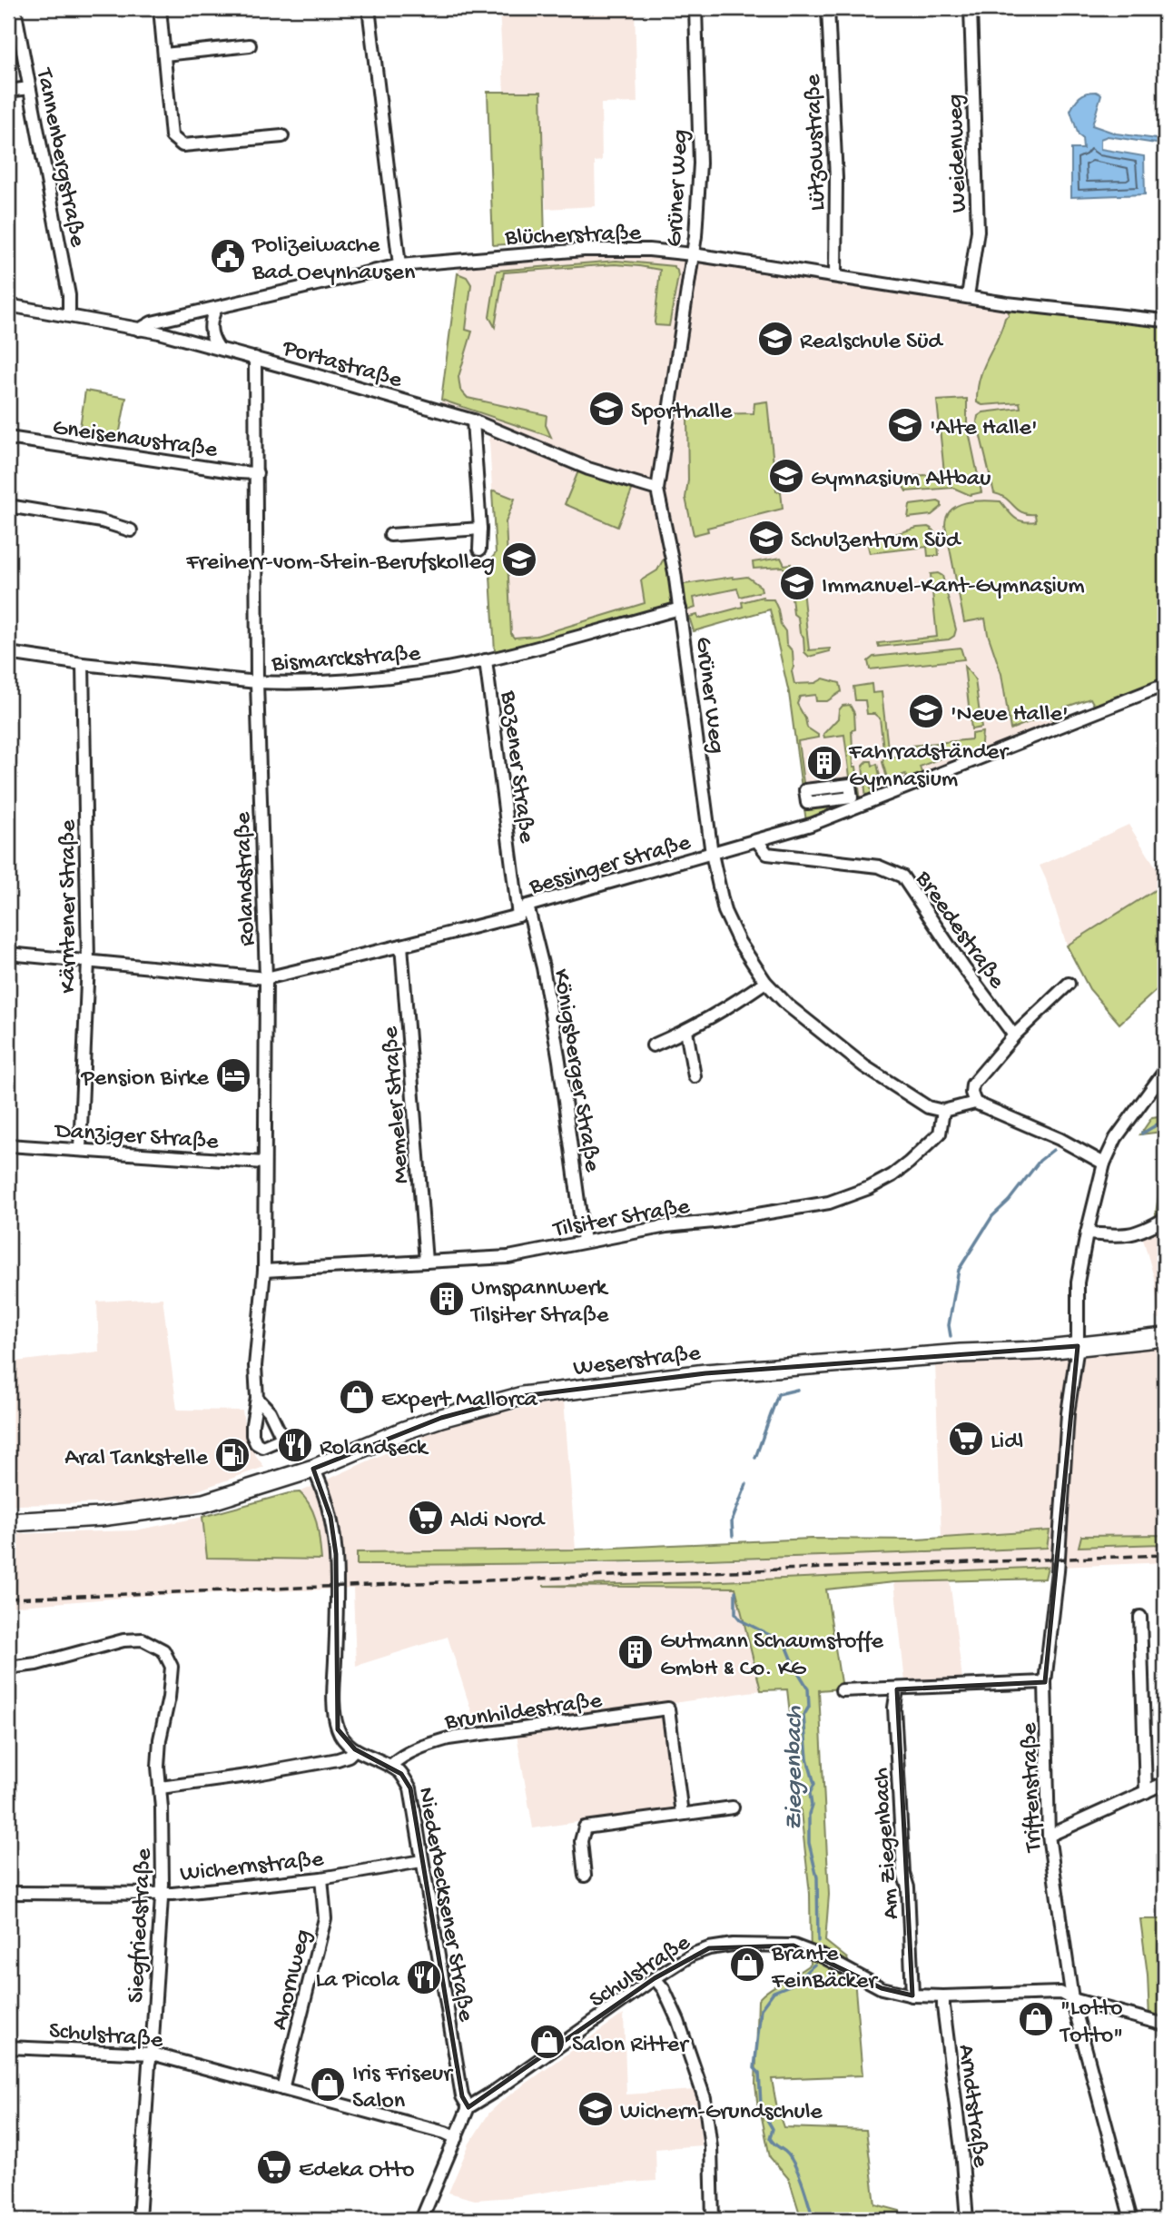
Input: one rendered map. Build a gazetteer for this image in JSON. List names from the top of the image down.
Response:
{
  "streets": {
    "street": [
      "Lützowstraße",
      "Weidenweg",
      "Tannenbergstraße",
      "Grüner Weg",
      "Blücherstraße",
      "Portastraße",
      "Gneisenaustraße",
      "Bismarckstraße",
      "Bozener Straße",
      "Bessinger Straße",
      "Rolandstraße",
      "Kärntener Straße",
      "Breedestraße",
      "Königsberger Straße",
      "Memeler Straße",
      "Danziger Straße",
      "Tilsiter Straße",
      "Weserstraße",
      "Brunhildestraße",
      "Triftenstraße",
      "Am Ziegenbach",
      "Wichernstraße",
      "Niederbecksener Straße",
      "Siegfriedstraße",
      "Schulstraße",
      "Ahornweg",
      "Arndtstraße"
    ]
  },
  "crossings": [
    ["Lützowstraße", "Blücherstraße"],
    ["Weidenweg", "Blücherstraße"],
    ["Tannenbergstraße", "Portastraße"],
    ["Grüner Weg", "Blücherstraße"],
    ["Grüner Weg", "Portastraße"],
    ["Grüner Weg", "Bismarckstraße"],
    ["Grüner Weg", "Bessinger Straße"],
    ["Grüner Weg", "Tilsiter Straße"],
    ["Blücherstraße", "Portastraße"],
    ["Portastraße", "Rolandstraße"],
    ["Gneisenaustraße", "Rolandstraße"],
    ["Bismarckstraße", "Bozener Straße"],
    ["Bismarckstraße", "Rolandstraße"],
    ["Bismarckstraße", "Kärntener Straße"],
    ["Bozener Straße", "Bessinger Straße"],
    ["Bessinger Straße", "Rolandstraße"],
    ["Bessinger Straße", "Kärntener Straße"],
    ["Bessinger Straße", "Breedestraße"],
    ["Bessinger Straße", "Königsberger Straße"],
    ["Bessinger Straße", "Memeler Straße"],
    ["Rolandstraße", "Danziger Straße"],
    ["Rolandstraße", "Tilsiter Straße"],
    ["Kärntener Straße", "Danziger Straße"],
    ["Königsberger Straße", "Tilsiter Straße"],
    ["Memeler Straße", "Tilsiter Straße"],
    ["Weserstraße", "Triftenstraße"],
    ["Brunhildestraße", "Niederbecksener Straße"],
    ["Triftenstraße", "Schulstraße"],
    ["Am Ziegenbach", "Schulstraße"],
    ["Wichernstraße", "Niederbecksener Straße"],
    ["Wichernstraße", "Siegfriedstraße"],
    ["Wichernstraße", "Ahornweg"],
    ["Niederbecksener Straße", "Schulstraße"],
    ["Siegfriedstraße", "Schulstraße"],
    ["Schulstraße", "Ahornweg"],
    ["Schulstraße", "Arndtstraße"]
  ],
  "water": ["Ziegenbach"],
  "places": {
    "public building": ["Polizeiwache Bad Oeynhausen"],
    "school or university": [
      "Realschule Süd",
      "Sporthalle",
      "'Alte Halle'",
      "Gymnasium Altbau",
      "Schulzentrum Süd",
      "Freiherr-vom-Stein-Berufskolleg",
      "Immanuel-Kant-Gymnasium",
      "'Neue Halle'",
      "Wichern-Grundschule"
    ],
    "building": ["Fahrradständer Gymnasium", "Umspannwerk Tilsiter Straße", "Gutmann Schaumstoffe GmbH & Co. KG"],
    "hotel": ["Pension Birke"],
    "shop": [
      "Expert Mallorca",
      "Brante FeinBäcker",
      "\"Lotto Totto\"",
      "Salon Ritter",
      "Iris Friseur Salon"
    ],
    "supermarket": ["Lidl", "Aldi Nord", "Edeka Otto"],
    "restaurant": ["Rolandseck", "La Picola"],
    "fuel station": ["Aral Tankstelle"]
  }
}
